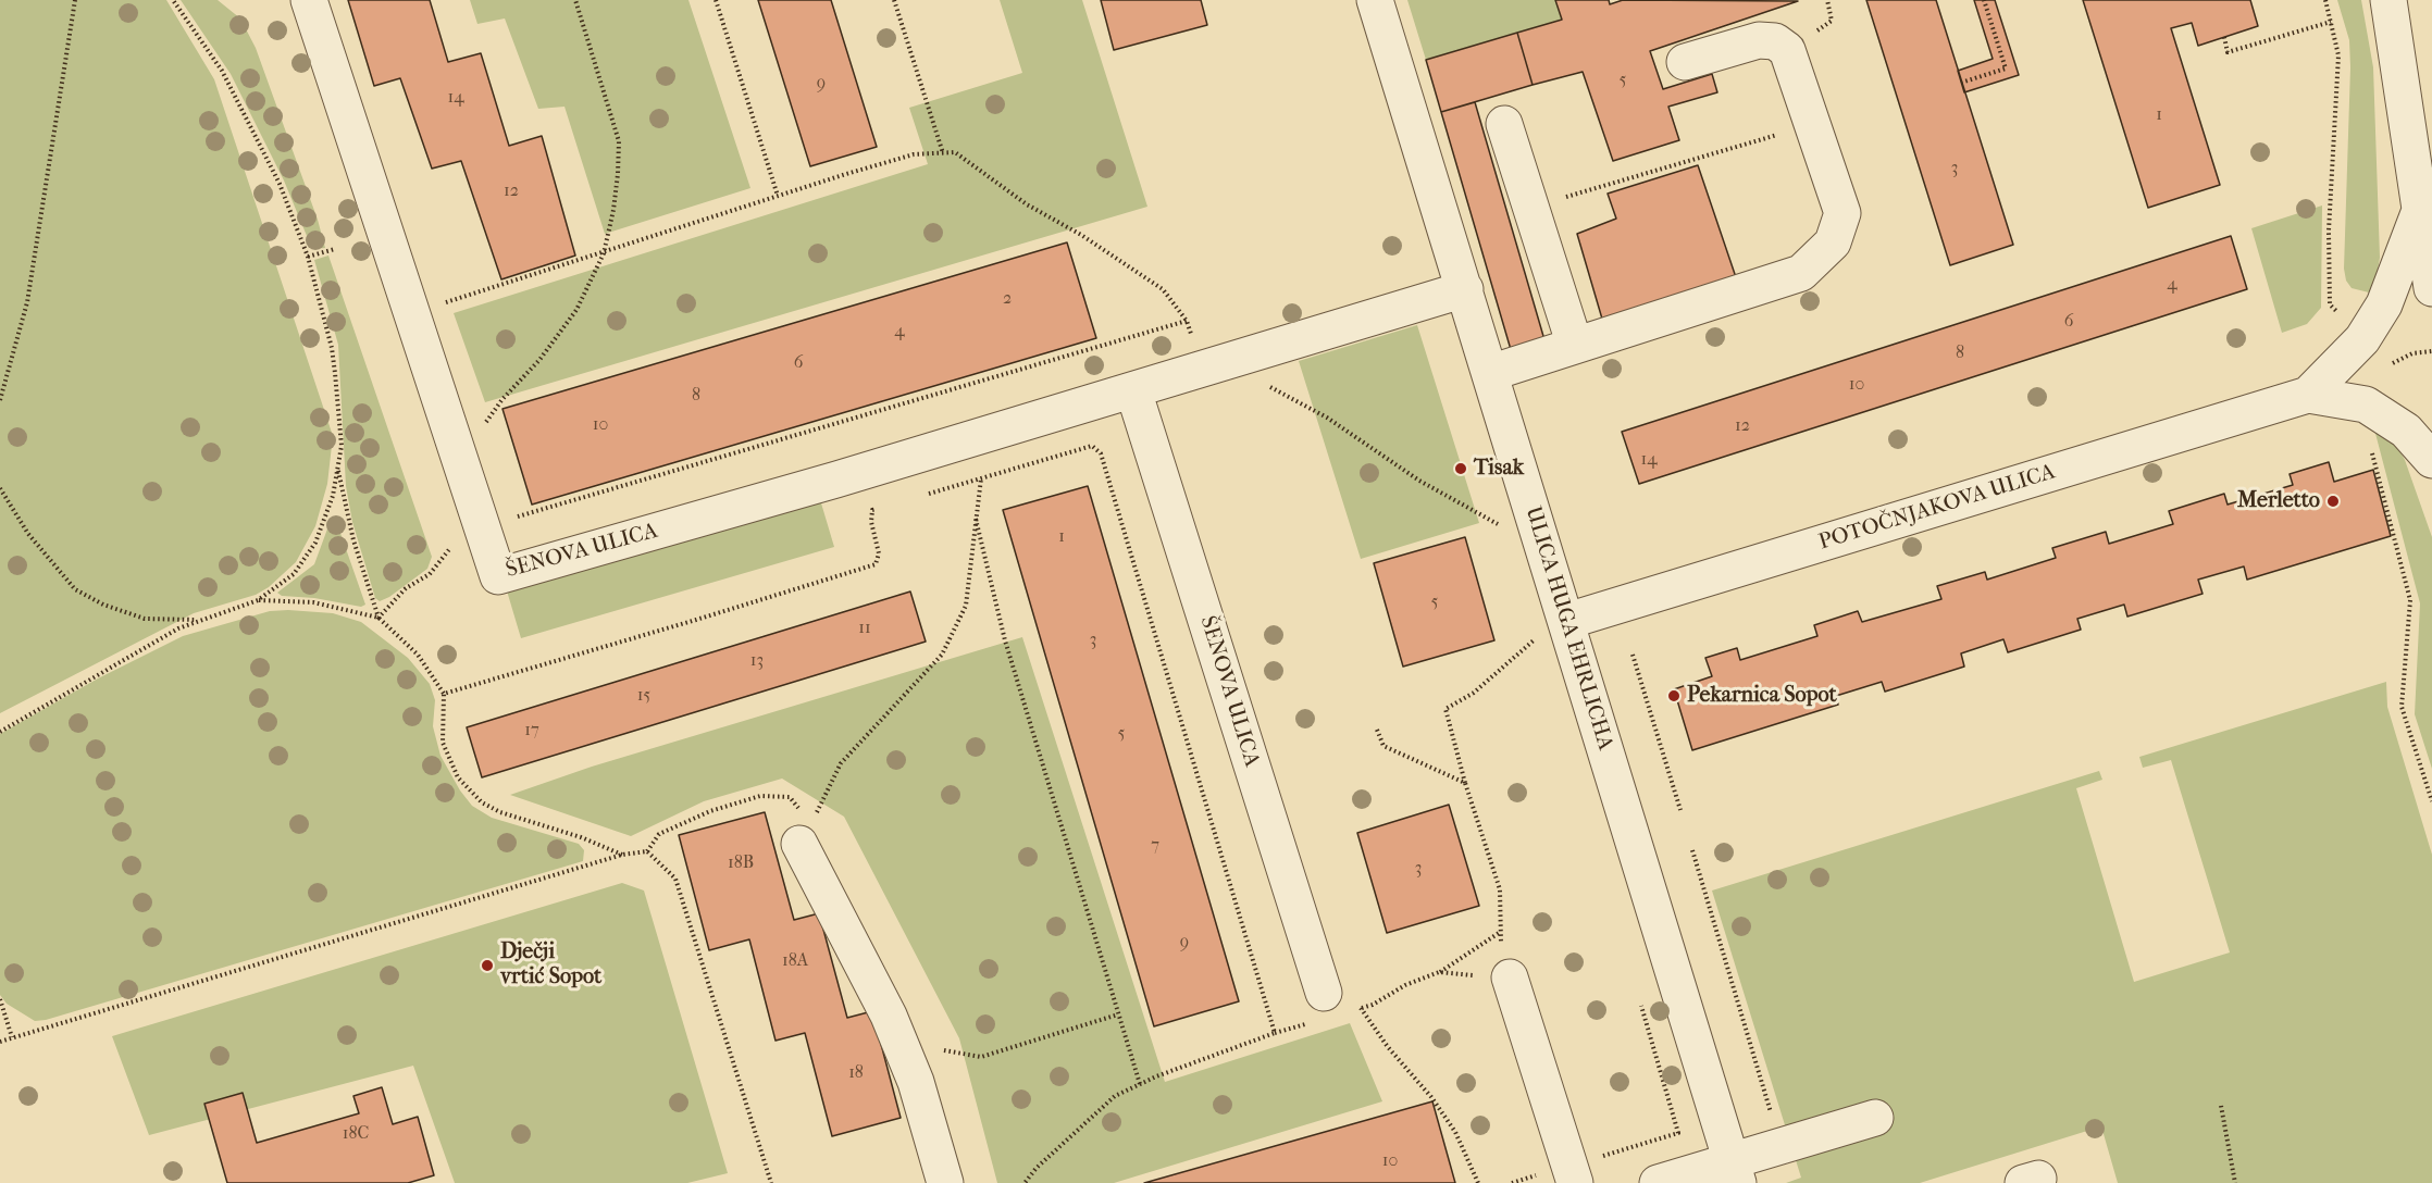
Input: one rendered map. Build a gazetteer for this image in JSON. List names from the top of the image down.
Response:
{
  "streets": {
    "street": ["POTOČNJAKOVA ULICA", "ŠENOVA ULICA", "ULICA HUGA EHRLICHA"]
  },
  "crossings": [
    ["POTOČNJAKOVA ULICA", "ULICA HUGA EHRLICHA"],
    ["ŠENOVA ULICA", "ULICA HUGA EHRLICHA"]
  ],
  "places": [
    "Tisak",
    "Merletto",
    "Pekarnica Sopot",
    "Dječji vrtić Sopot"
  ],
  "house_numbers": [
    "5",
    "9",
    "14",
    "1",
    "3",
    "12",
    "4",
    "2",
    "6",
    "4",
    "8",
    "6",
    "10",
    "8",
    "10",
    "12",
    "14",
    "1",
    "5",
    "11",
    "3",
    "13",
    "15",
    "17",
    "5",
    "7",
    "18B",
    "3",
    "9",
    "18A",
    "18",
    "18C",
    "10"
  ]
}
